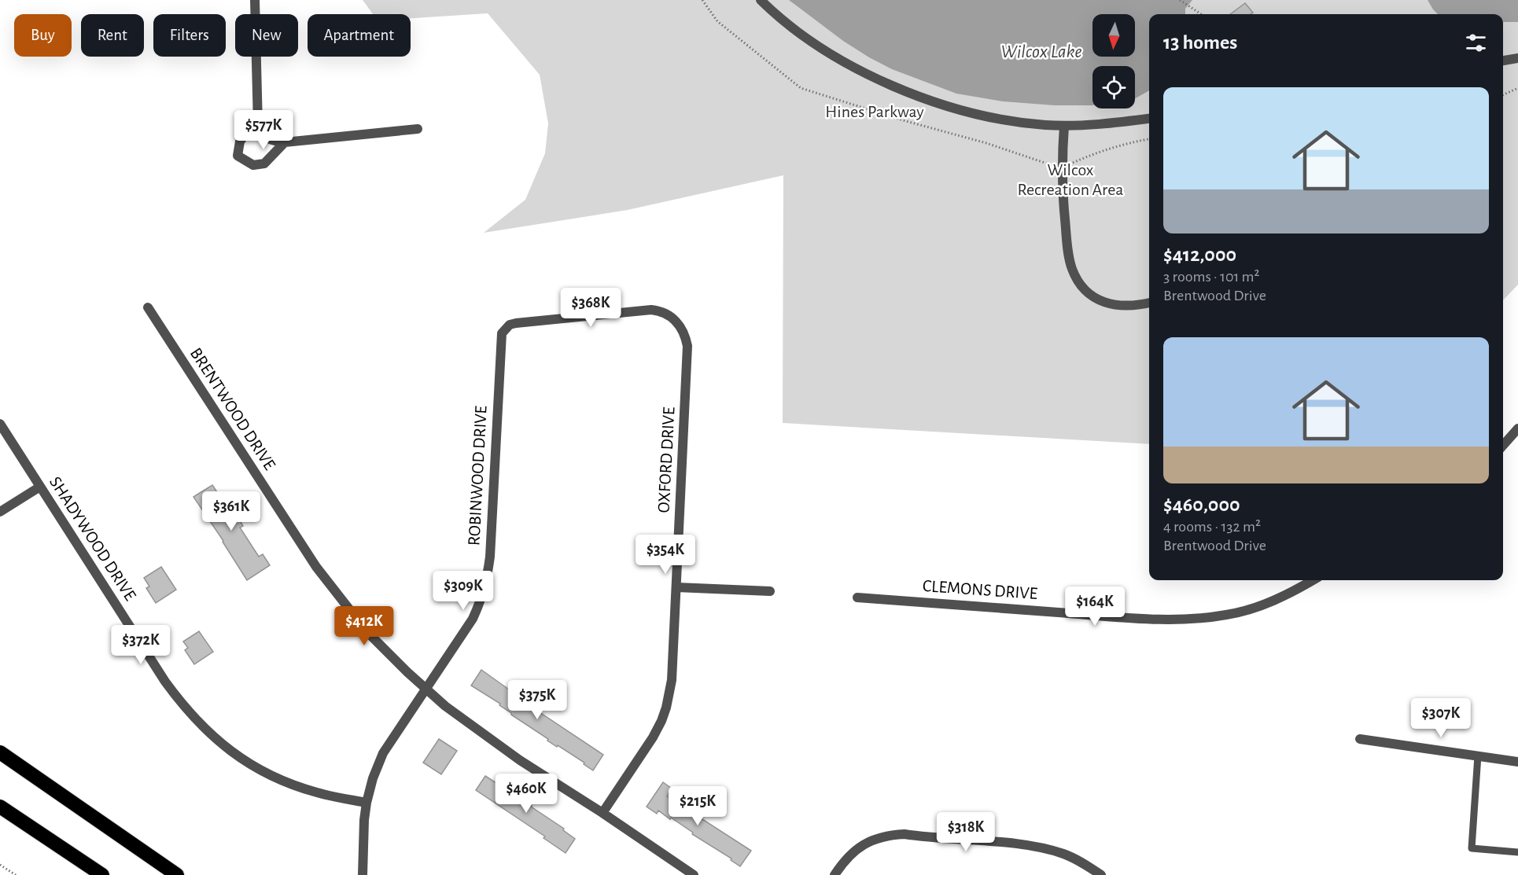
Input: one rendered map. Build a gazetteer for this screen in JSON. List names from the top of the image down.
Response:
{
  "streets": {
    "street": [
      "BRENTWOOD DRIVE",
      "OXFORD DRIVE",
      "ROBINWOOD DRIVE",
      "SHADYWOOD DRIVE",
      "CLEMONS DRIVE"
    ]
  },
  "crossings": [
    ["BRENTWOOD DRIVE", "OXFORD DRIVE"],
    ["BRENTWOOD DRIVE", "ROBINWOOD DRIVE"],
    ["OXFORD DRIVE", "ROBINWOOD DRIVE"],
    ["ROBINWOOD DRIVE", "SHADYWOOD DRIVE"]
  ],
  "water": ["Wilcox Lake"],
  "parks": ["Hines Parkway", "Wilcox Recreation Area"],
  "north": "bottom",
  "page": {
    "chip": [
      "Buy",
      "Rent",
      "Filters",
      "New",
      "Apartment"
    ],
    "heading": "13 homes",
    "list": [
      {
        "name": "$412,000",
        "note": "3 rooms · 101 m² · Brentwood Drive"
      },
      {
        "name": "$460,000",
        "note": "4 rooms · 132 m² · Brentwood Drive"
      }
    ],
    "price": [
      "$577K",
      "$368K",
      "$361K",
      "$354K",
      "$309K",
      "$164K",
      "$412K",
      "$372K",
      "$375K",
      "$307K",
      "$460K",
      "$215K",
      "$318K"
    ]
  }
}
